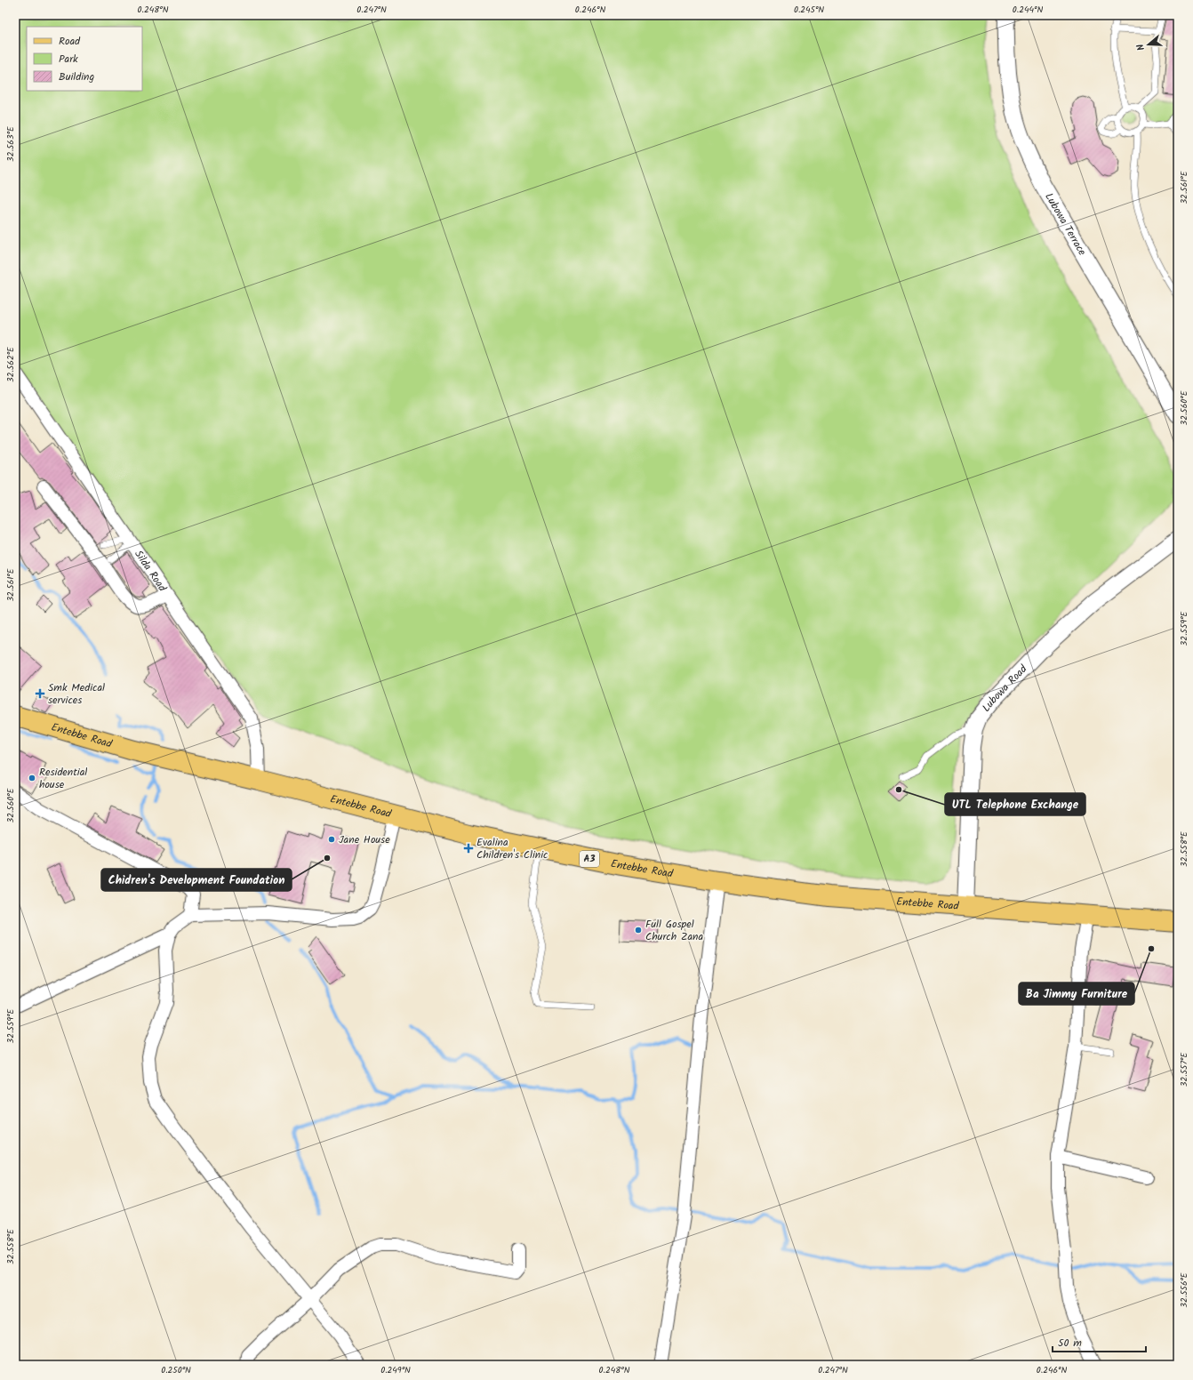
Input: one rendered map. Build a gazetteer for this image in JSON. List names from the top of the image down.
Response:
{
  "streets": {
    "main road": ["Entebbe Road", "A3"],
    "street": ["Lubowa Terrace", "Silda Road", "Lubowa Road"]
  },
  "crossings": [
    ["Silda Road", "Entebbe Road"],
    ["Lubowa Road", "Entebbe Road"]
  ],
  "places": {
    "health": ["Smk Medical services", "Evalina Children's Clinic"],
    "other": [
      "Residential house",
      "UTL Telephone Exchange",
      "Jane House",
      "Chidren's Development Foundation",
      "Full Gospel Church Zana",
      "Ba Jimmy Furniture"
    ]
  },
  "legend": ["Road", "Park", "Building"],
  "scale_bar": "50 m",
  "north": "left",
  "coordinates": [
    "0.248°N",
    "0.247°N",
    "0.246°N",
    "0.245°N",
    "0.244°N",
    "32.563°E",
    "32.561°E",
    "32.562°E",
    "32.560°E",
    "32.559°E",
    "32.558°E",
    "32.557°E",
    "32.556°E",
    "0.250°N",
    "0.249°N"
  ]
}
